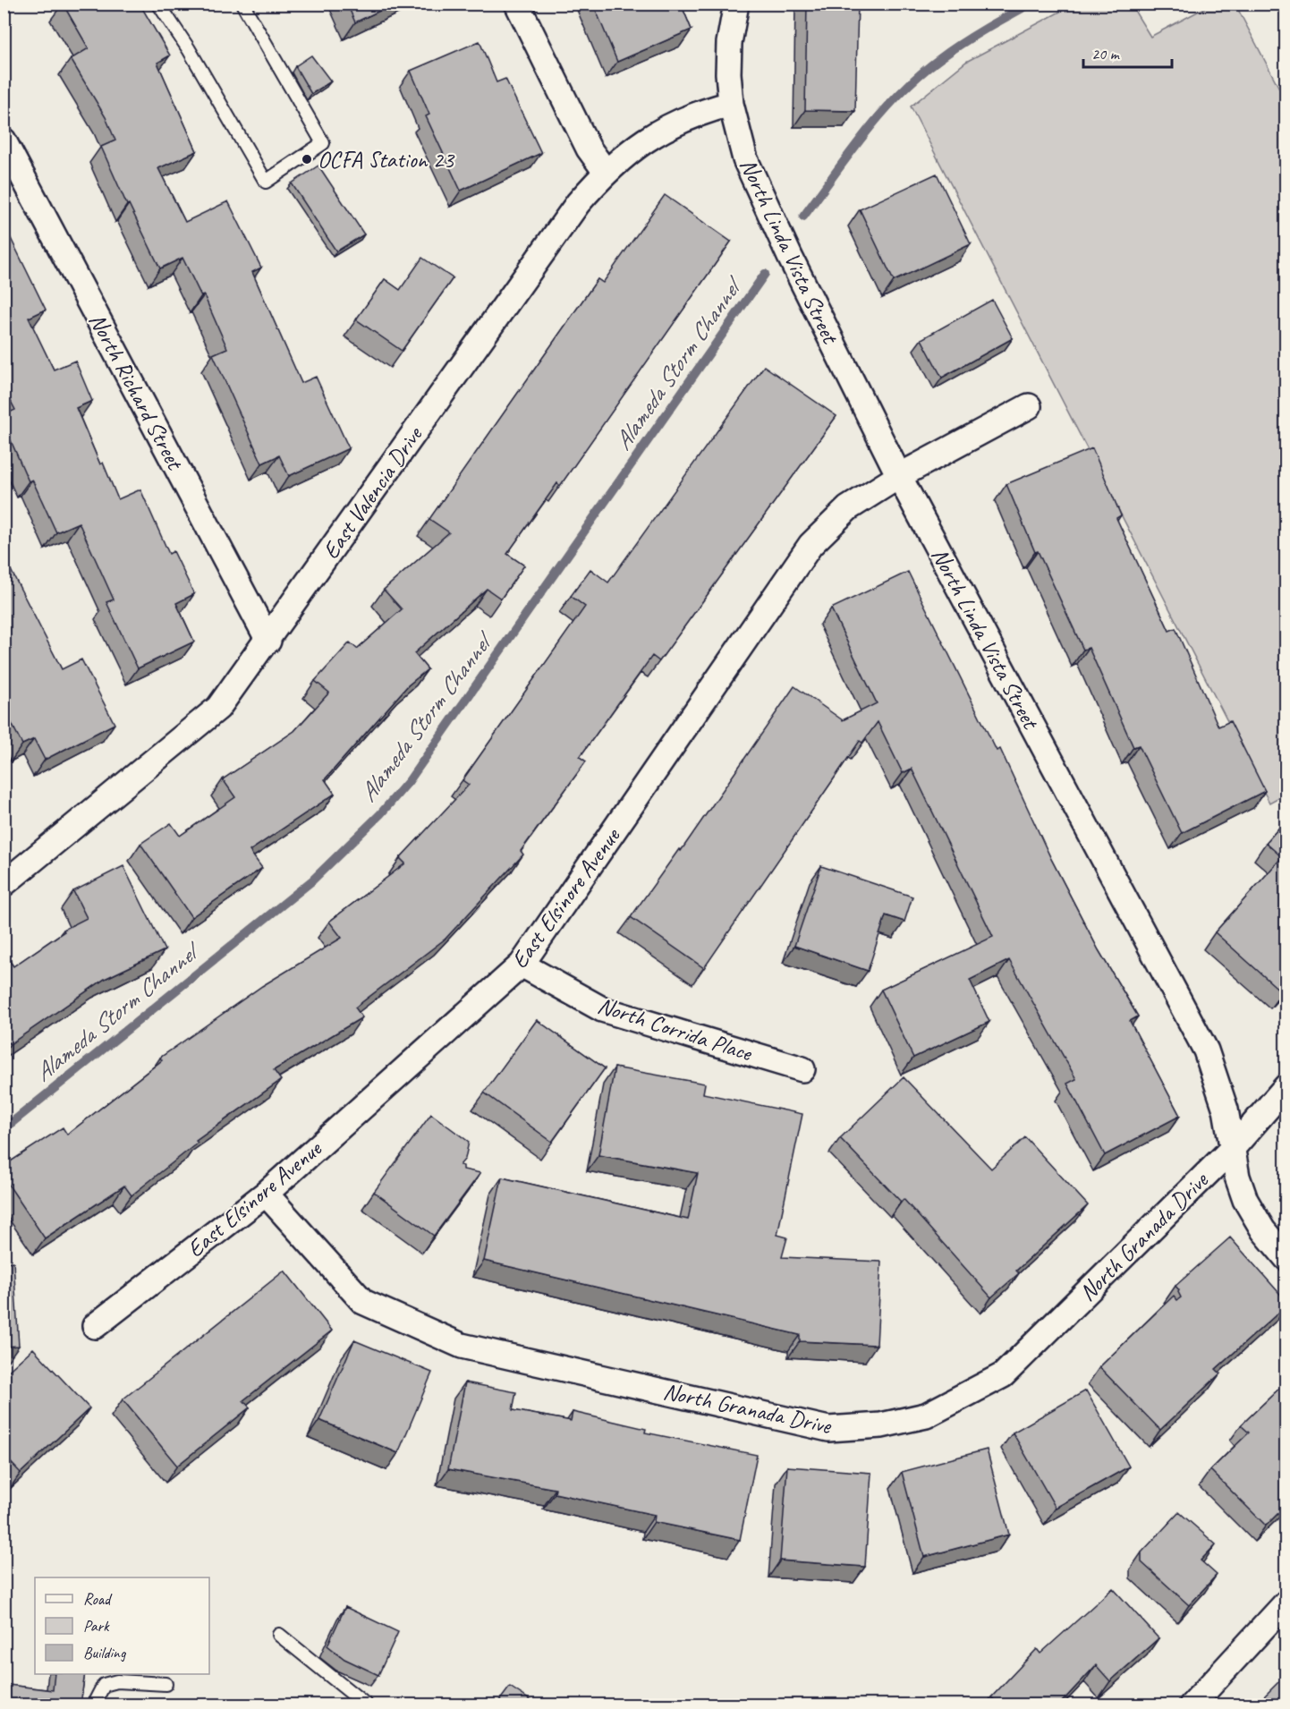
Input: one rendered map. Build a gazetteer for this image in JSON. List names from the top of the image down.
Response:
{
  "streets": {
    "street": [
      "North Linda Vista Street",
      "North Richard Street",
      "East Valencia Drive",
      "East Elsinore Avenue",
      "North Corrida Place",
      "North Granada Drive"
    ]
  },
  "crossings": [
    ["North Linda Vista Street", "East Valencia Drive"],
    ["North Linda Vista Street", "East Elsinore Avenue"],
    ["North Linda Vista Street", "North Granada Drive"],
    ["North Richard Street", "East Valencia Drive"],
    ["East Elsinore Avenue", "North Corrida Place"],
    ["East Elsinore Avenue", "North Granada Drive"]
  ],
  "water": ["Alameda Storm Channel"],
  "places": ["OCFA Station 23"],
  "legend": ["Road", "Park", "Building"],
  "scale_bar": "20 m"
}
